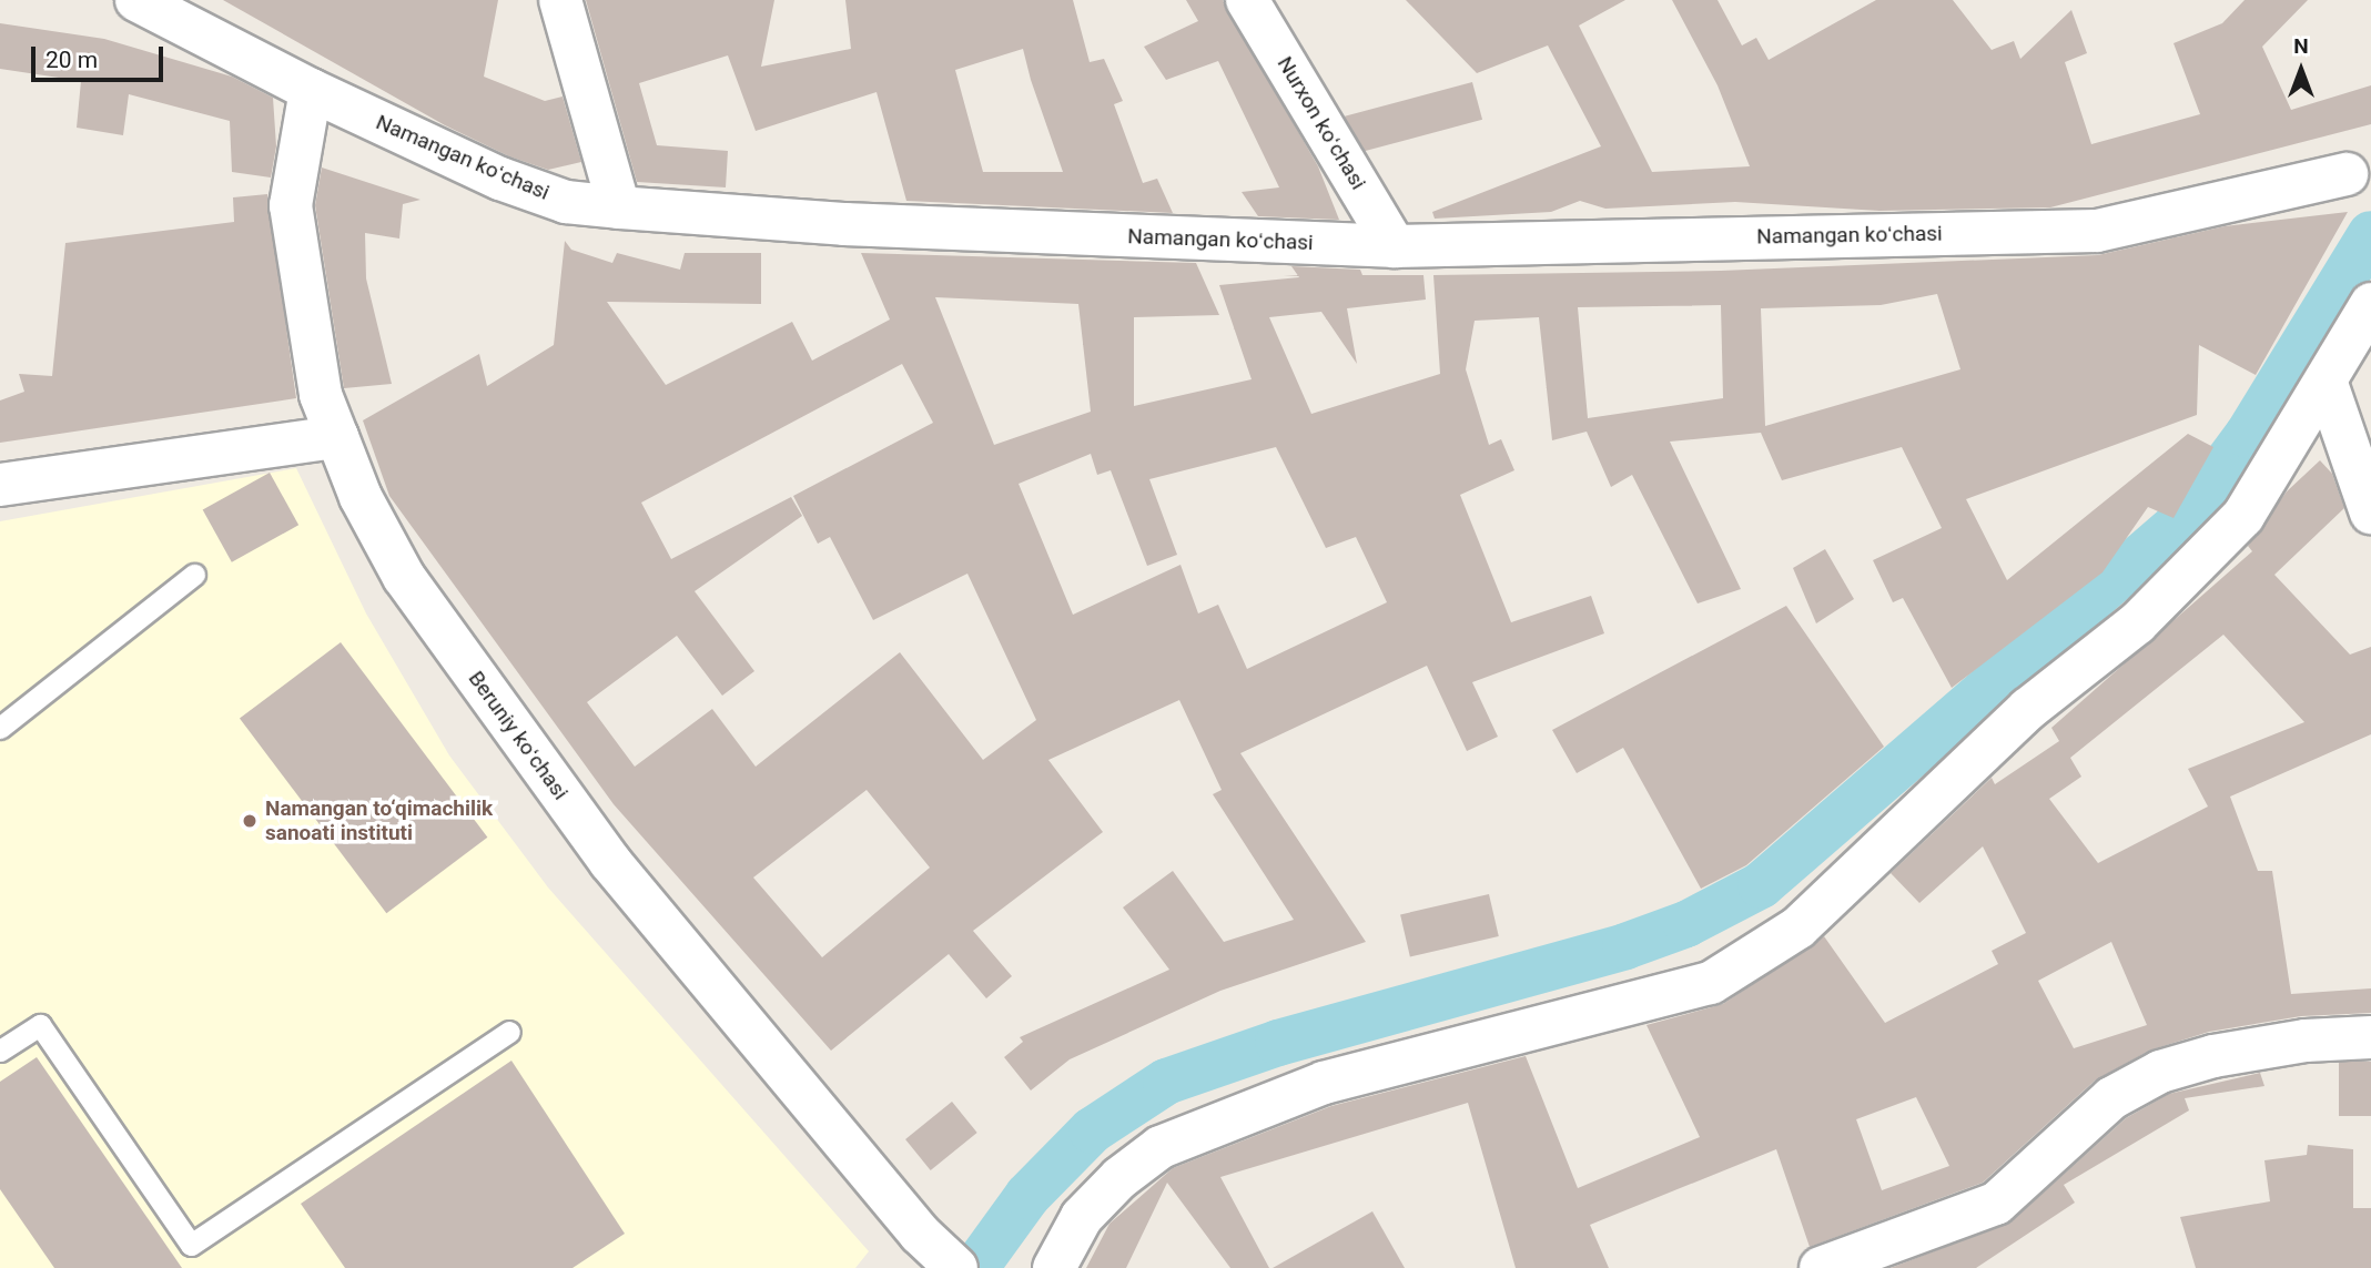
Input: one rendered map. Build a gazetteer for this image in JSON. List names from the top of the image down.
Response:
{
  "streets": {
    "street": ["Nurxon koʻchasi", "Namangan koʻchasi", "Beruniy koʻchasi"]
  },
  "crossings": [
    ["Nurxon koʻchasi", "Namangan koʻchasi"],
    ["Namangan koʻchasi", "Beruniy koʻchasi"]
  ],
  "places": ["Namangan to‘qimachilik sanoati instituti"],
  "scale_bar": "20 m",
  "north": "top"
}
